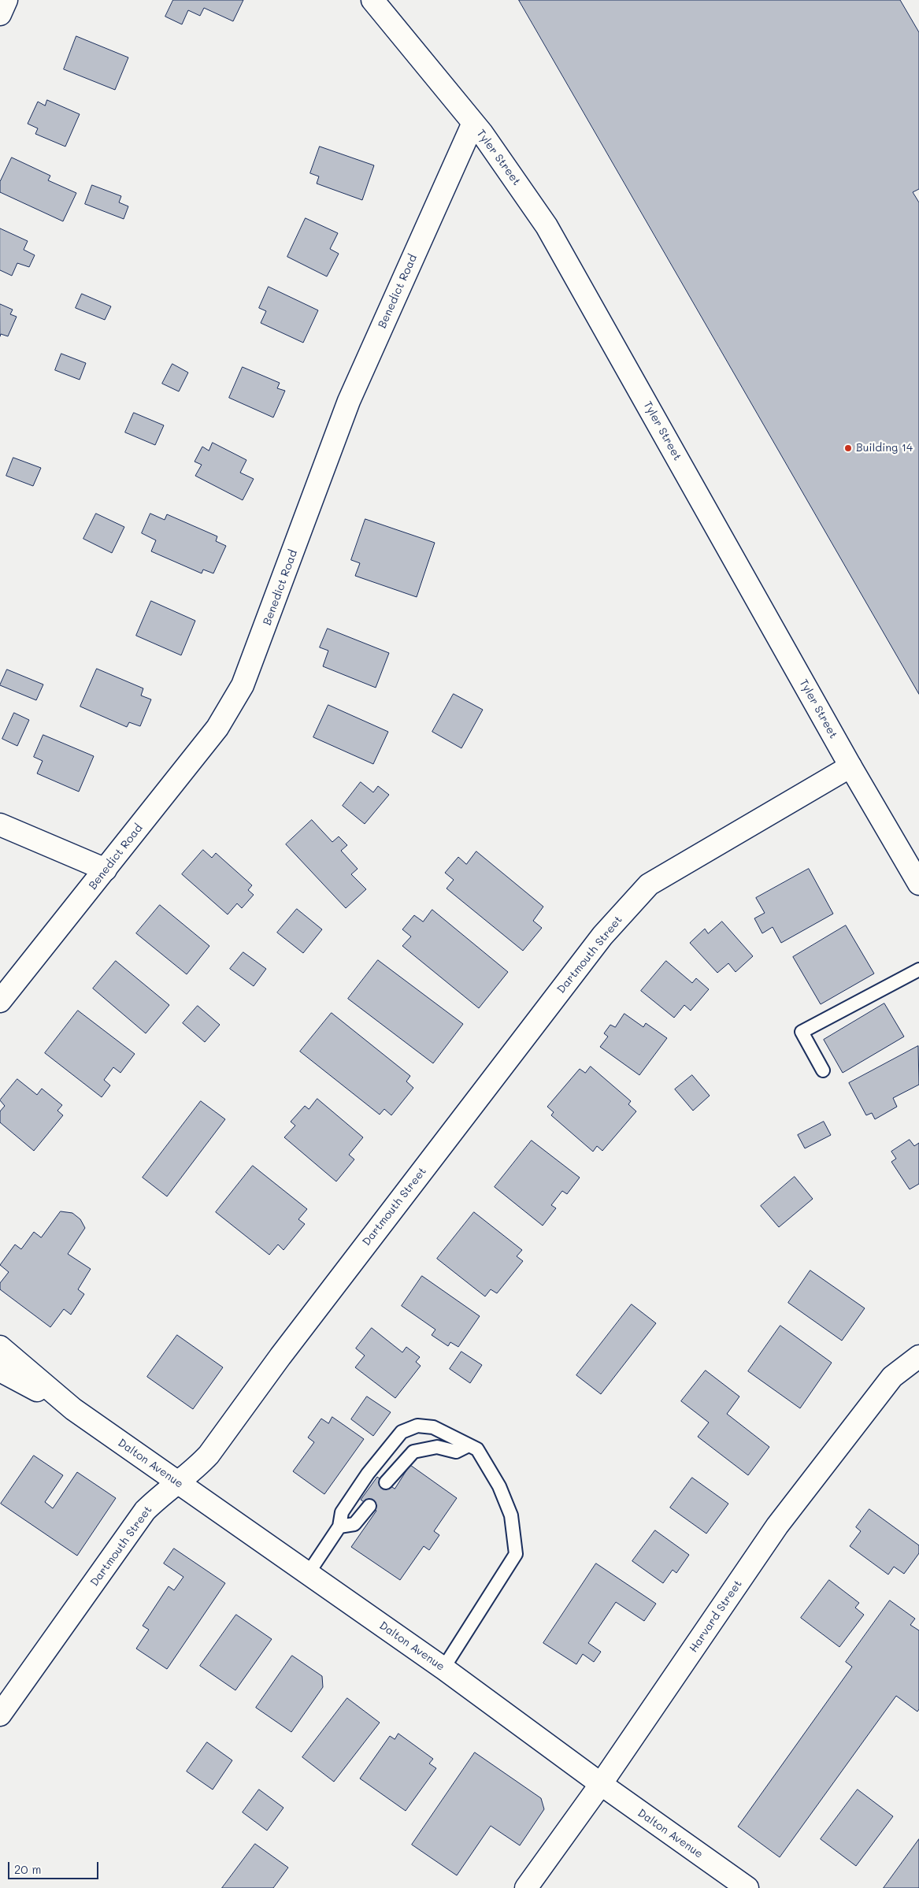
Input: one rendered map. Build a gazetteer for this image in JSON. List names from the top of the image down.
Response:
{
  "streets": {
    "street": [
      "Tyler Street",
      "Benedict Road",
      "Dartmouth Street",
      "Dalton Avenue",
      "Harvard Street"
    ]
  },
  "crossings": [
    ["Tyler Street", "Benedict Road"],
    ["Tyler Street", "Dartmouth Street"],
    ["Dartmouth Street", "Dalton Avenue"],
    ["Dalton Avenue", "Harvard Street"]
  ],
  "places": ["Building 14"],
  "scale_bar": "20 m"
}
